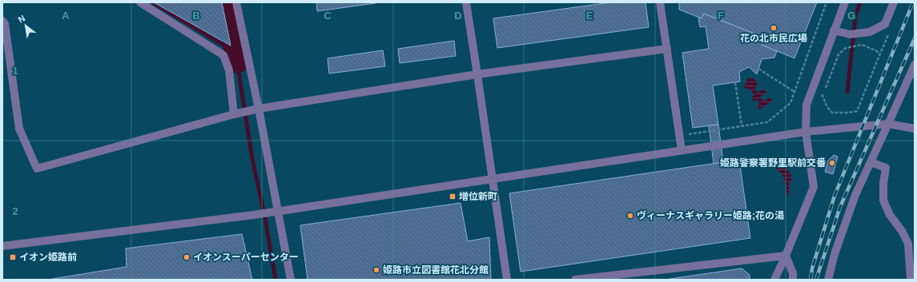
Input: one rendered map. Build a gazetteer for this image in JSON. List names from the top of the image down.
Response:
{
  "places": {
    "other": [
      "花の北市民広場",
      "姫路警察署野里駅前交番",
      "ヴィーナスギャラリー姫路;花の湯",
      "イオンスーパーセンター",
      "姫路市立図書館花北分館"
    ],
    "transit": ["増位新町", "イオン姫路前"]
  },
  "north": "top left",
  "grid": {
    "columns": [
      "A",
      "B",
      "C",
      "D",
      "E",
      "F",
      "G"
    ],
    "rows": ["1", "2"]
  }
}
